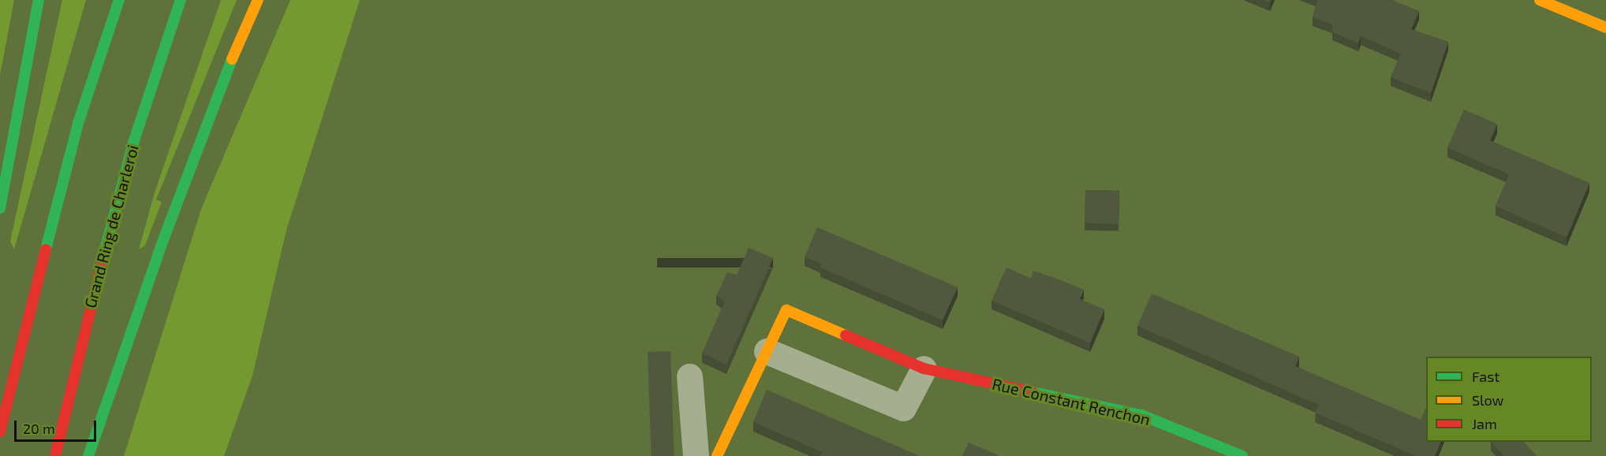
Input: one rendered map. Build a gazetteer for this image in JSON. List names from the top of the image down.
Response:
{
  "streets": {
    "main road": ["Grand Ring de Charleroi", "Rue Constant Renchon"]
  },
  "legend": ["Fast", "Slow", "Jam"],
  "scale_bar": "20 m"
}
